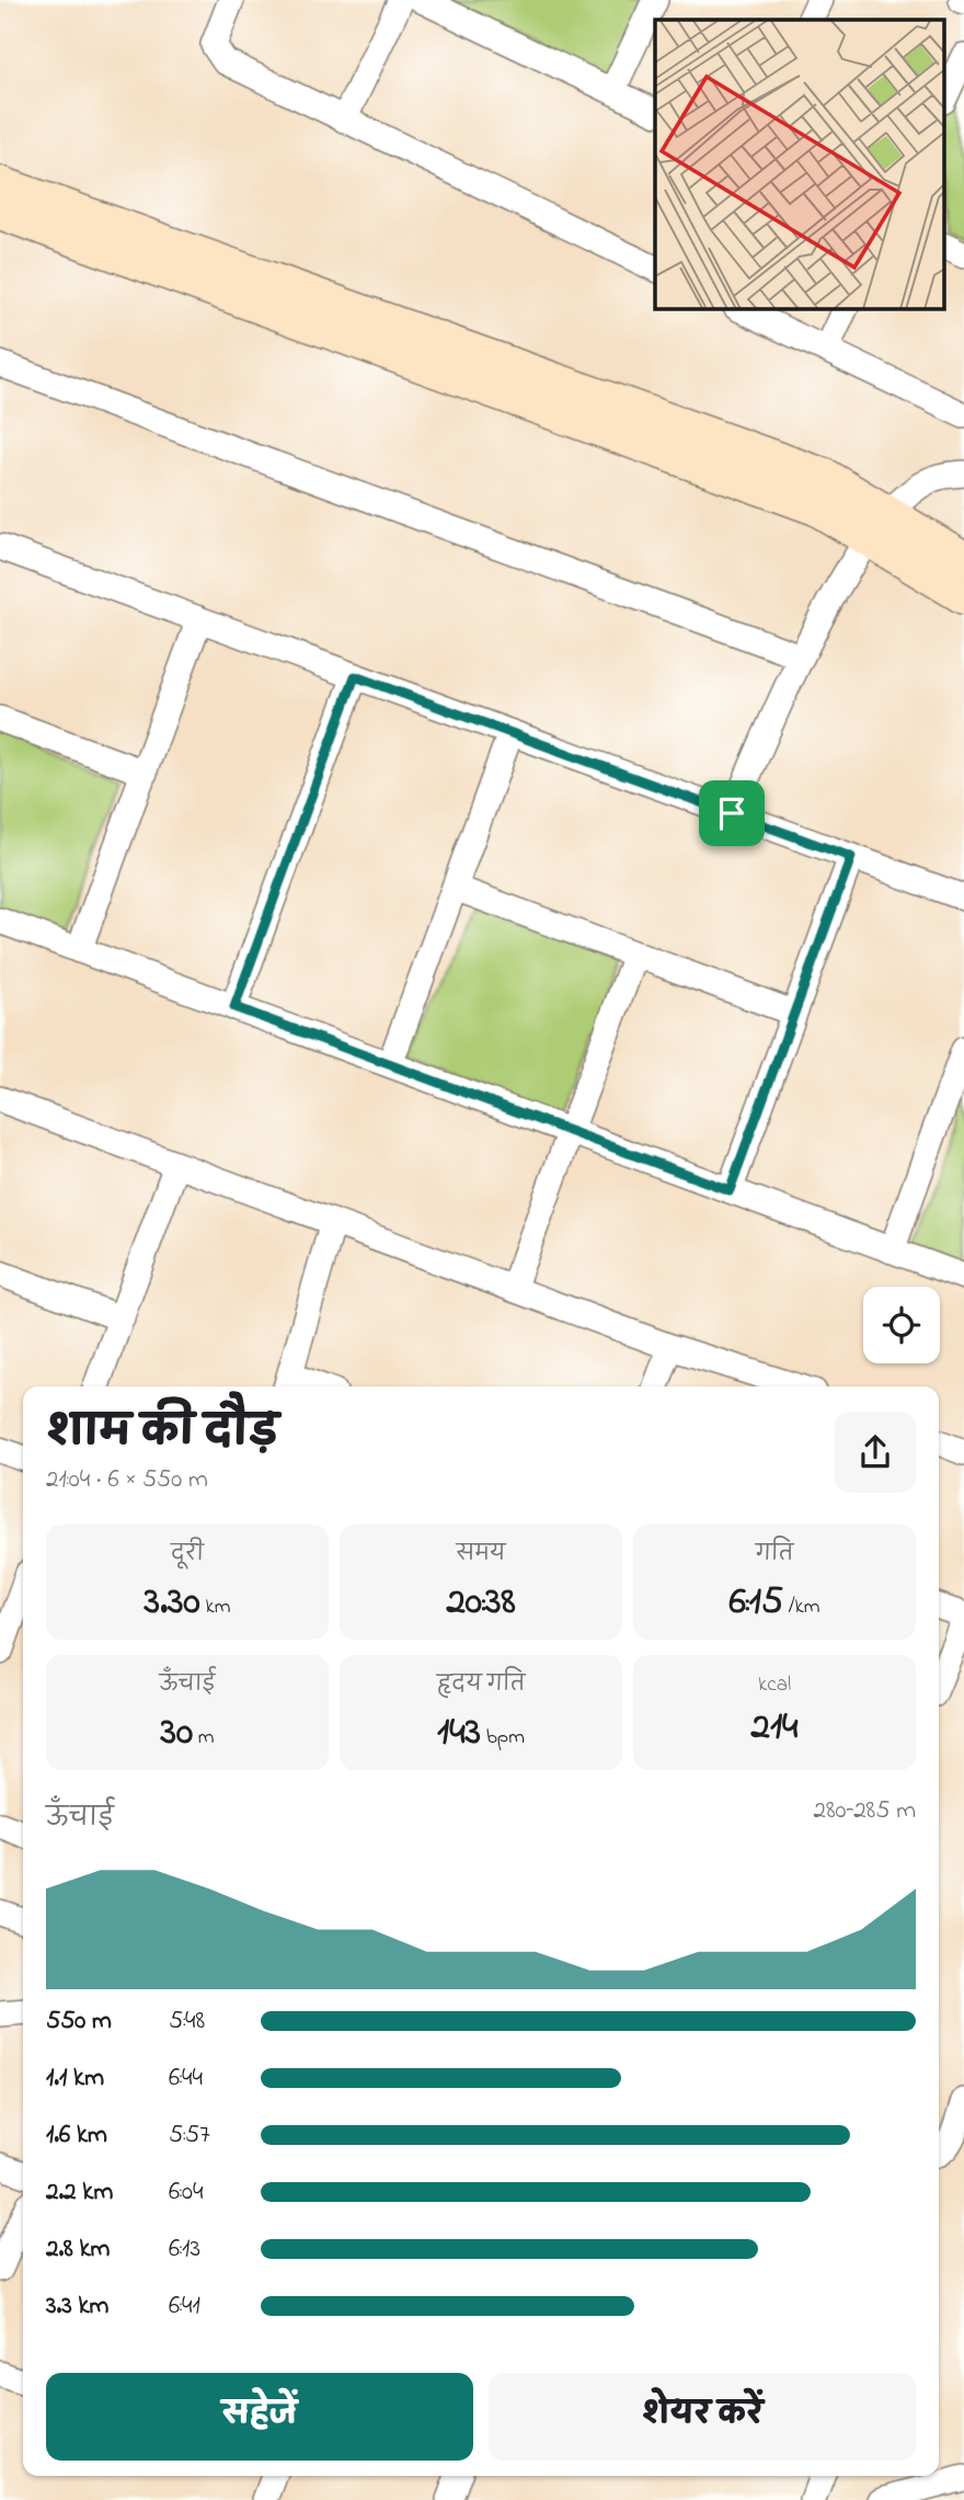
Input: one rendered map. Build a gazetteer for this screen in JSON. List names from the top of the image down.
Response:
{
  "page": {
    "heading": ["शाम की दौड़", "21:04 · 6 × 550 m"],
    "stats": [
      ["दूरी", "3.30 km"],
      ["समय", "20:38"],
      ["गति", "6:15 /km"],
      ["ऊँचाई", "30 m"],
      ["हृदय गति", "143 bpm"],
      ["kcal", "214"]
    ],
    "chart": ["ऊँचाई", "280–285 m"],
    "list": [
      {
        "name": "550 m",
        "note": "5:48"
      },
      {
        "name": "1.1 km",
        "note": "6:44"
      },
      {
        "name": "1.6 km",
        "note": "5:57"
      },
      {
        "name": "2.2 km",
        "note": "6:04"
      },
      {
        "name": "2.8 km",
        "note": "6:13"
      },
      {
        "name": "3.3 km",
        "note": "6:41"
      }
    ],
    "buttons": ["सहेजें", "शेयर करें"]
  }
}
